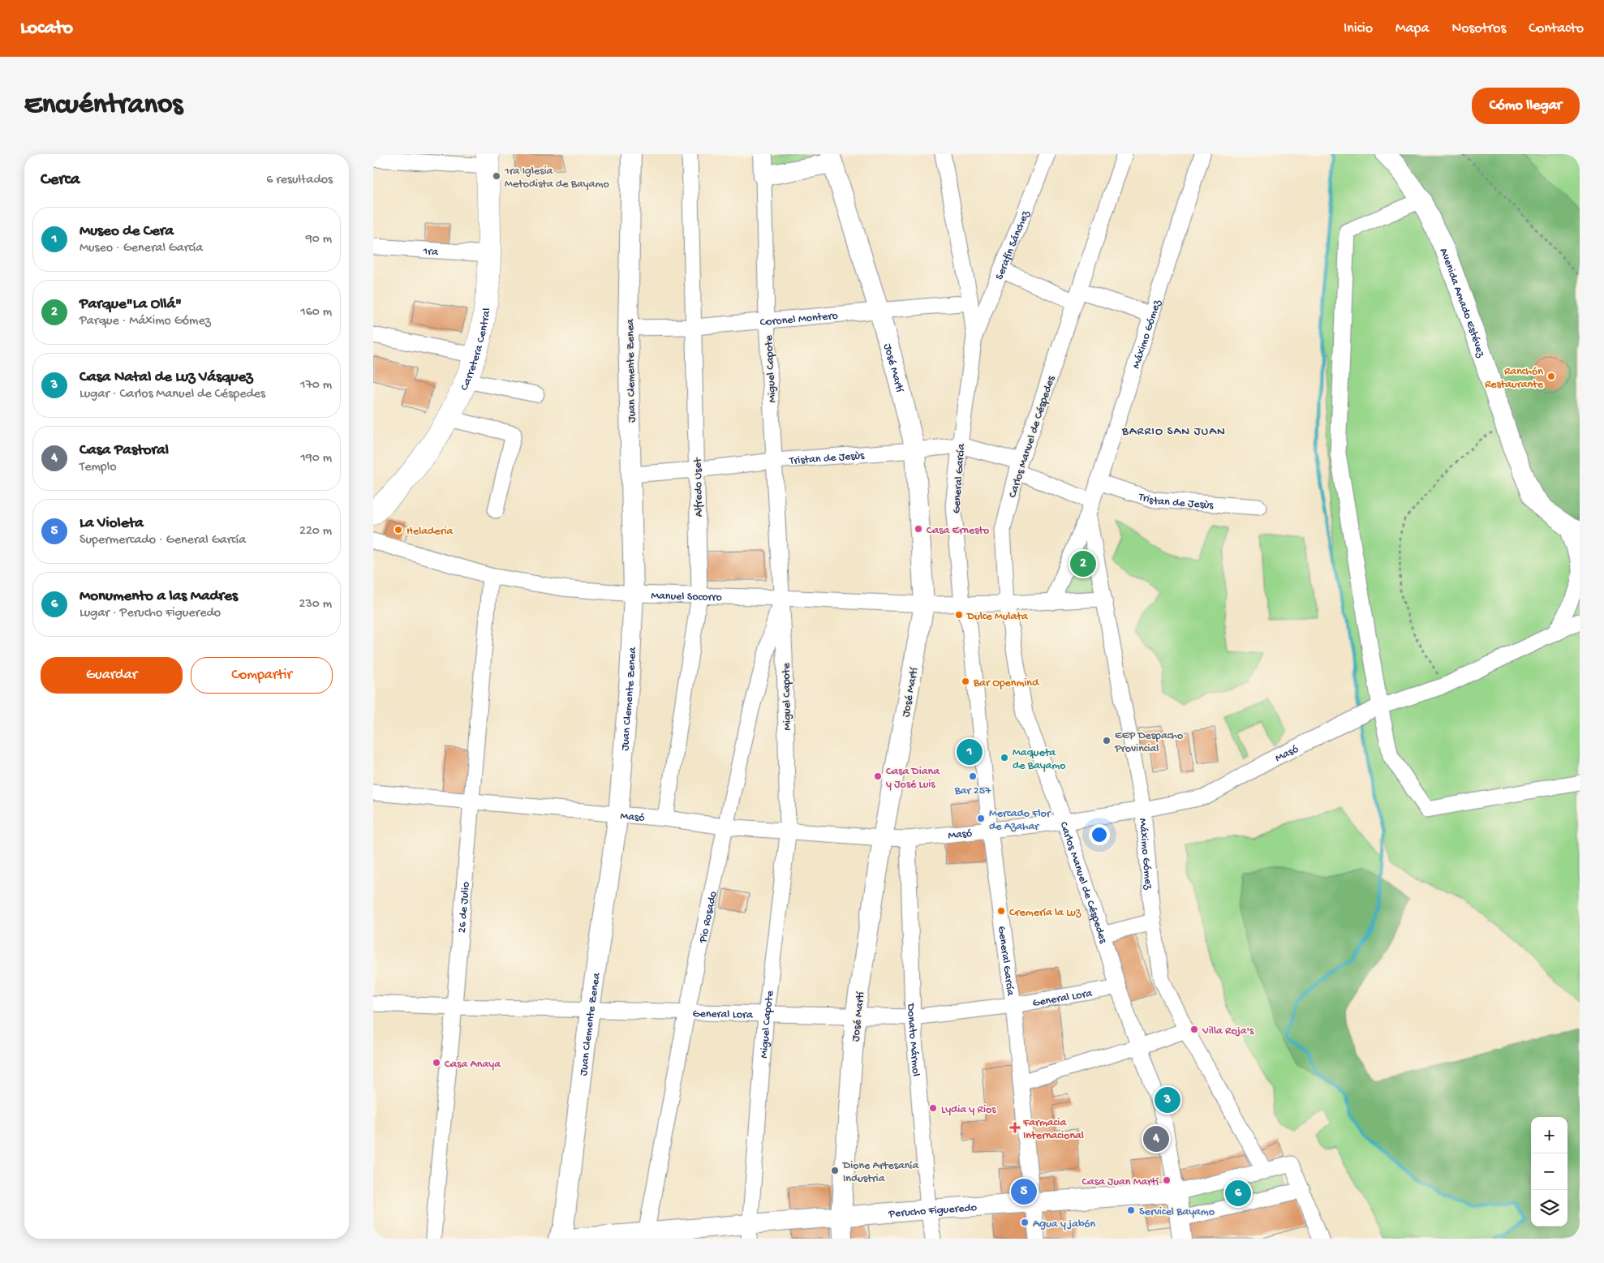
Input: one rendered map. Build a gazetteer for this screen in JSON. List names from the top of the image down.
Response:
{
  "streets": {
    "highway": ["Carretera Central"],
    "main road": [
      "Avenida Amado Estévez",
      "José Martí",
      "Miguel Capote",
      "Juan Clemente Zenea",
      "Carlos Manuel de Céspedes",
      "Perucho Figueredo"
    ],
    "street": [
      "Serafín Sánchez",
      "1ra",
      "Coronel Montero",
      "Máximo Gómez",
      "Tristan de Jesùs",
      "General García",
      "Alfredo Uset",
      "Manuel Socorro",
      "Masó",
      "26 de Julio",
      "Pio Rosado",
      "General Lora",
      "Donato Mármol"
    ]
  },
  "crossings": [
    ["Serafín Sánchez", "General García"],
    ["1ra", "Carretera Central"],
    ["Coronel Montero", "José Martí"],
    ["Coronel Montero", "Miguel Capote"],
    ["Coronel Montero", "Juan Clemente Zenea"],
    ["Coronel Montero", "General García"],
    ["Coronel Montero", "Alfredo Uset"],
    ["Máximo Gómez", "Tristan de Jesùs"],
    ["Máximo Gómez", "Manuel Socorro"],
    ["Máximo Gómez", "Masó"],
    ["Máximo Gómez", "Perucho Figueredo"],
    ["José Martí", "Tristan de Jesùs"],
    ["José Martí", "Manuel Socorro"],
    ["José Martí", "Masó"],
    ["José Martí", "General Lora"],
    ["José Martí", "Perucho Figueredo"],
    ["Miguel Capote", "Tristan de Jesùs"],
    ["Miguel Capote", "Manuel Socorro"],
    ["Miguel Capote", "Masó"],
    ["Miguel Capote", "Pio Rosado"],
    ["Miguel Capote", "General Lora"],
    ["Miguel Capote", "Perucho Figueredo"],
    ["Juan Clemente Zenea", "Tristan de Jesùs"],
    ["Juan Clemente Zenea", "Manuel Socorro"],
    ["Juan Clemente Zenea", "Masó"],
    ["Juan Clemente Zenea", "General Lora"],
    ["Carlos Manuel de Céspedes", "Tristan de Jesùs"],
    ["Carlos Manuel de Céspedes", "Manuel Socorro"],
    ["Carlos Manuel de Céspedes", "Masó"],
    ["Carlos Manuel de Céspedes", "General Lora"],
    ["Carlos Manuel de Céspedes", "Perucho Figueredo"],
    ["Tristan de Jesùs", "General García"],
    ["Tristan de Jesùs", "Alfredo Uset"],
    ["General García", "Manuel Socorro"],
    ["General García", "Masó"],
    ["General García", "General Lora"],
    ["General García", "Perucho Figueredo"],
    ["Alfredo Uset", "Manuel Socorro"],
    ["Alfredo Uset", "Masó"],
    ["Manuel Socorro", "26 de Julio"],
    ["Manuel Socorro", "Pio Rosado"],
    ["Masó", "26 de Julio"],
    ["Masó", "Pio Rosado"],
    ["Masó", "Donato Mármol"],
    ["26 de Julio", "General Lora"],
    ["Pio Rosado", "General Lora"],
    ["Pio Rosado", "Perucho Figueredo"],
    ["General Lora", "Donato Mármol"],
    ["Donato Mármol", "Perucho Figueredo"]
  ],
  "districts": ["BARRIO SAN JUAN"],
  "places": {
    "other": [
      "1ra Iglesia Metodista de Bayamo",
      "Ranchón Restaurante",
      "Casa Ernesto",
      "Heladeria",
      "Dulce Mulata",
      "Bar Openmind",
      "EEP Despacho Provincial",
      "Maqueta de Bayamo",
      "Casa Diana y José Luis",
      "Bar 257",
      "Mercado Flor de Azahar",
      "Cremería la Luz",
      "Villa Roja's",
      "Casa Anaya",
      "Lydia y Rios",
      "Dione Artesanía Industria",
      "Casa Juan Martí",
      "Servicel Bayamo",
      "Agua y jabón"
    ],
    "health": ["Farmacia Internacional"]
  },
  "page": {
    "header": "Locato",
    "nav": [
      "Inicio",
      "Mapa",
      "Nosotros",
      "Contacto"
    ],
    "buttons": [
      "Cómo llegar",
      ["Guardar", "Compartir"]
    ],
    "title": "Encuéntranos",
    "heading": ["Cerca", "6 resultados"],
    "list": [
      {
        "mark": "1",
        "name": "Museo de Cera",
        "note": "Museo · General García",
        "value": "90 m"
      },
      {
        "mark": "2",
        "name": "Parque\"La Ollá\"",
        "note": "Parque · Máximo Gómez",
        "value": "160 m"
      },
      {
        "mark": "3",
        "name": "Casa Natal de Luz Vásquez",
        "note": "Lugar · Carlos Manuel de Céspedes",
        "value": "170 m"
      },
      {
        "mark": "4",
        "name": "Casa Pastoral",
        "note": "Templo",
        "value": "190 m"
      },
      {
        "mark": "5",
        "name": "La Violeta",
        "note": "Supermercado · General García",
        "value": "220 m"
      },
      {
        "mark": "6",
        "name": "Monumento a las Madres",
        "note": "Lugar · Perucho Figueredo",
        "value": "230 m"
      }
    ],
    "pins": [
      "2",
      "1",
      "3",
      "4",
      "5",
      "6"
    ],
    "map_buttons": ["+", "−"]
  }
}
